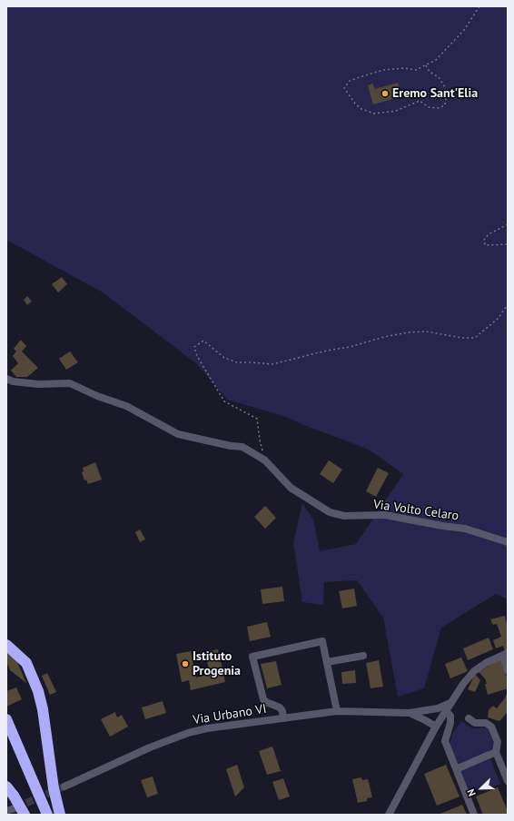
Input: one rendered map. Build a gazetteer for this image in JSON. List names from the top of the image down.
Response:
{
  "streets": {
    "street": ["Via Volto Celaro", "Via Urbano VI"]
  },
  "places": ["Eremo Sant'Elia", "Istituto Progenia"],
  "north": "bottom left"
}
